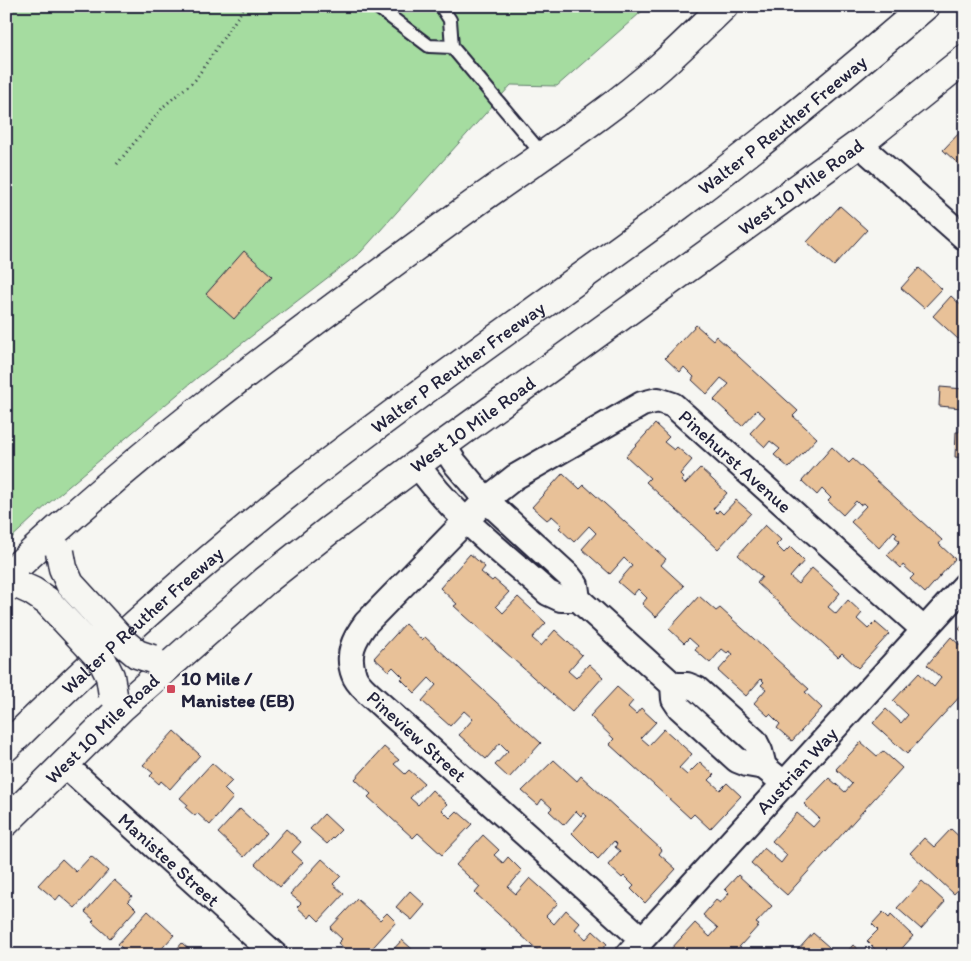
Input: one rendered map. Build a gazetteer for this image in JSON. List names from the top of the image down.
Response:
{
  "streets": {
    "main road": ["Walter P Reuther Freeway", "West 10 Mile Road"],
    "street": [
      "Pinehurst Avenue",
      "Pineview Street",
      "Austrian Way",
      "Manistee Street"
    ]
  },
  "crossings": [
    ["West 10 Mile Road", "Manistee Street"],
    ["Pinehurst Avenue", "Pineview Street"],
    ["Pinehurst Avenue", "Austrian Way"],
    ["Pineview Street", "Austrian Way"]
  ],
  "places": {
    "transit": ["10 Mile / Manistee (EB)"]
  }
}
